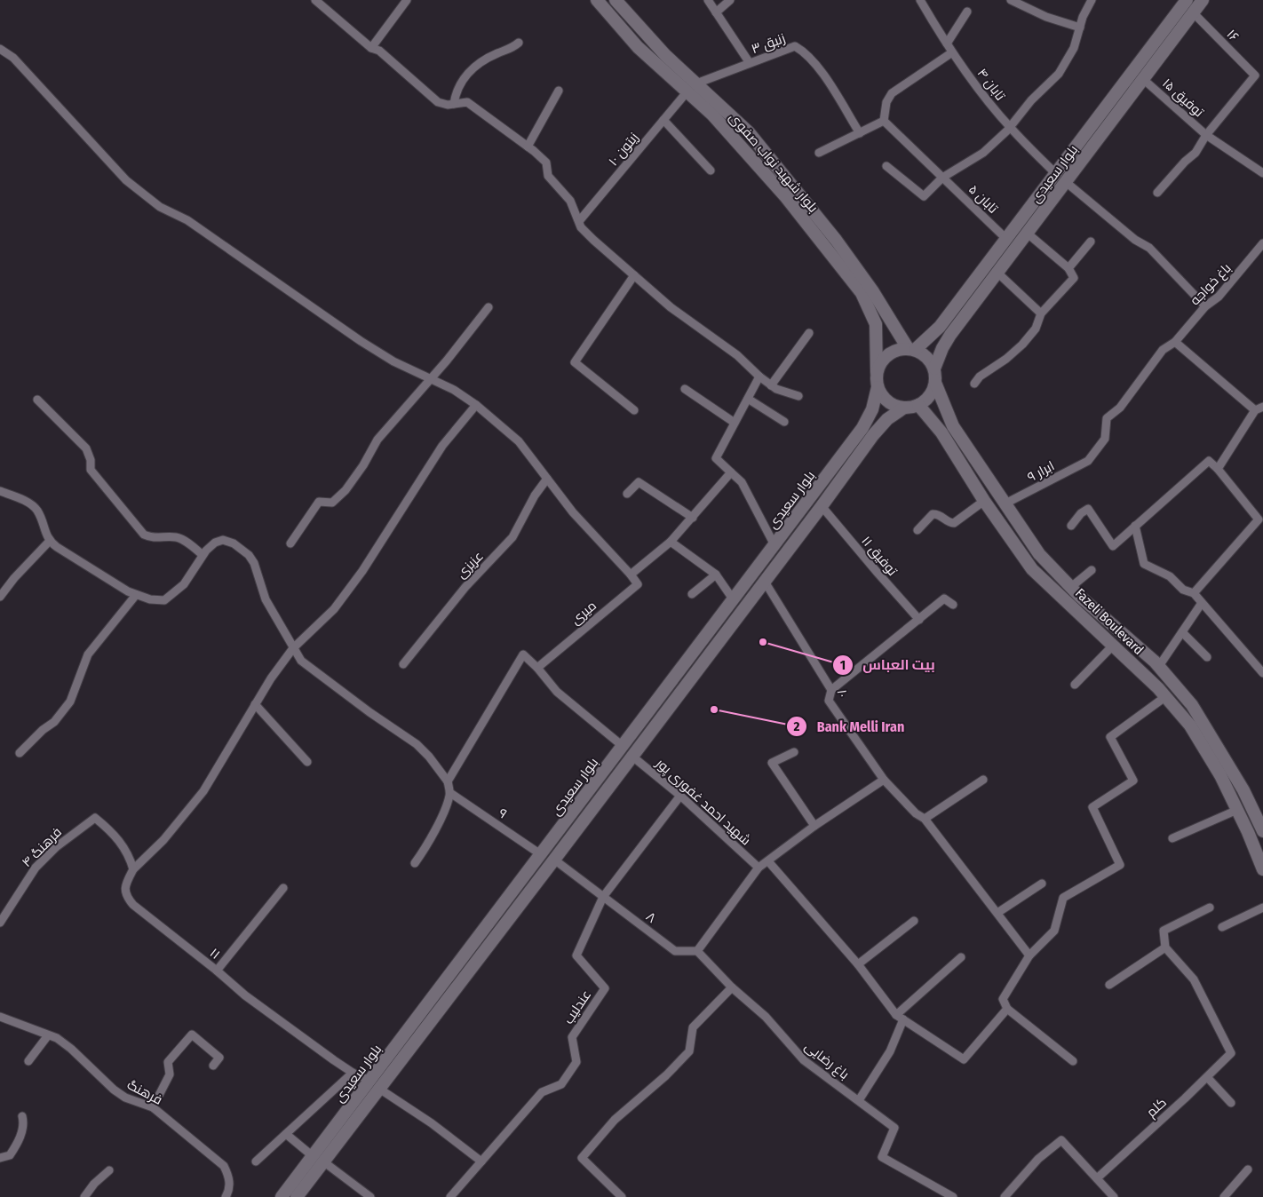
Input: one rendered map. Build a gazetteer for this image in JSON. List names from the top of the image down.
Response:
{
  "streets": {
    "main road": ["بلوار شهید نواب صفوی", "بلوار سعیدی", "Fazeli Boulevard"],
    "street": [
      "۱۶",
      "زنبق ۳",
      "تابان ۴",
      "توفیق ۱۵",
      "زیتون ۱۰",
      "تابان ۵",
      "باغ خواجه",
      "ابرار ۹",
      "توفیق ۱۱",
      "عزیزی",
      "میری",
      "۱۰",
      "شهید احمد غفوری پور",
      "۹",
      "فرهنگ ۴",
      "۸",
      "۱۱",
      "عندلیب",
      "باغ رضایی",
      "فرهنگ",
      "کلم"
    ]
  },
  "crossings": [
    ["۱۶", "توفیق ۱۵"],
    ["۱۶", "بلوار سعیدی"],
    ["زنبق ۳", "بلوار شهید نواب صفوی"],
    ["تابان ۴", "بلوار سعیدی"],
    ["توفیق ۱۵", "بلوار سعیدی"],
    ["زیتون ۱۰", "بلوار شهید نواب صفوی"],
    ["بلوار شهید نواب صفوی", "بلوار سعیدی"],
    ["بلوار شهید نواب صفوی", "Fazeli Boulevard"],
    ["بلوار سعیدی", "تابان ۵"],
    ["بلوار سعیدی", "توفیق ۱۱"],
    ["بلوار سعیدی", "Fazeli Boulevard"],
    ["بلوار سعیدی", "۱۰"],
    ["بلوار سعیدی", "شهید احمد غفوری پور"],
    ["بلوار سعیدی", "۹"],
    ["بلوار سعیدی", "۸"],
    ["بلوار سعیدی", "۱۱"],
    ["باغ خواجه", "ابرار ۹"],
    ["ابرار ۹", "Fazeli Boulevard"],
    ["میری", "شهید احمد غفوری پور"],
    ["فرهنگ ۴", "۱۱"],
    ["۸", "عندلیب"],
    ["۱۱", "عندلیب"]
  ],
  "places": ["بیت العباس", "Bank Melli Iran"]
}
